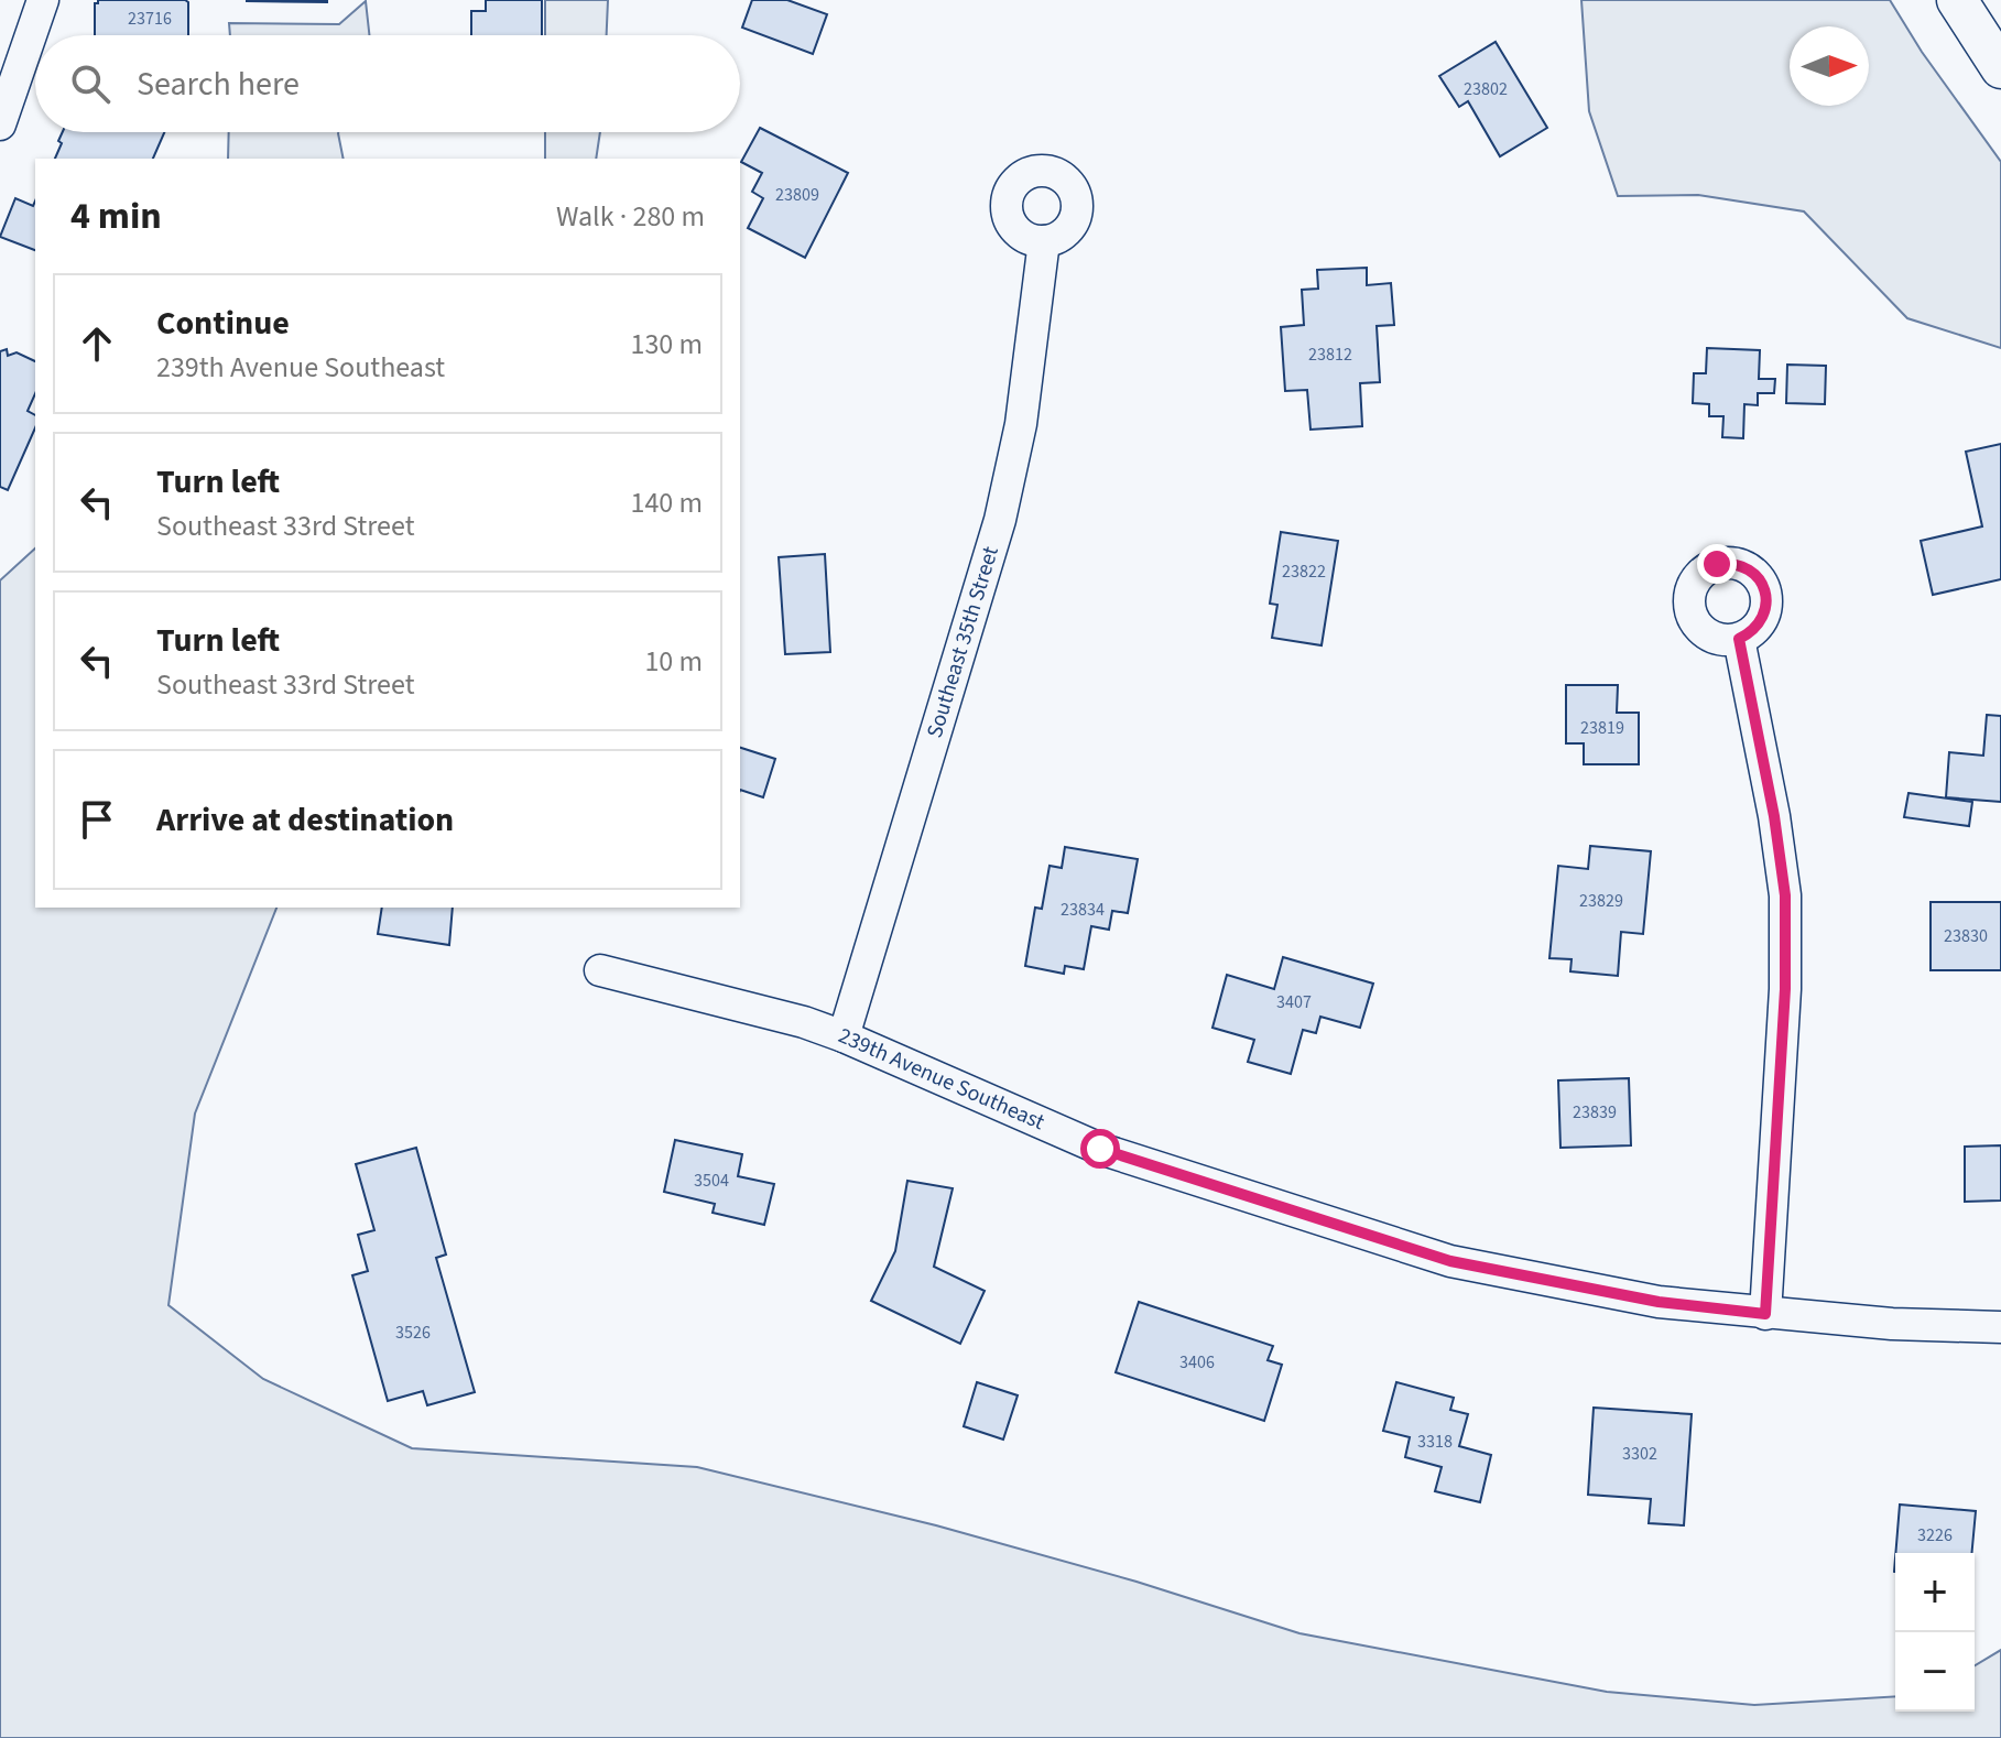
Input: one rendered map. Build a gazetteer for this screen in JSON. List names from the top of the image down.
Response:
{
  "streets": {
    "street": ["Southeast 35th Street", "239th Avenue Southeast"]
  },
  "crossings": [
    ["Southeast 35th Street", "239th Avenue Southeast"]
  ],
  "house_numbers": [
    "23716",
    "23802",
    "23809",
    "23812",
    "23822",
    "23819",
    "23829",
    "23834",
    "23830",
    "3407",
    "23839",
    "3504",
    "3526",
    "3406",
    "3318",
    "3302",
    "3226"
  ],
  "north": "right",
  "page": {
    "search": "Search here",
    "heading": ["4 min", "Walk · 280 m"],
    "list": [
      ["Continue", "239th Avenue Southeast", "130 m"],
      ["Turn left", "Southeast 33rd Street", "140 m"],
      ["Turn left", "Southeast 33rd Street", "10 m"],
      "Arrive at destination"
    ],
    "map_buttons": ["+", "−"]
  }
}
